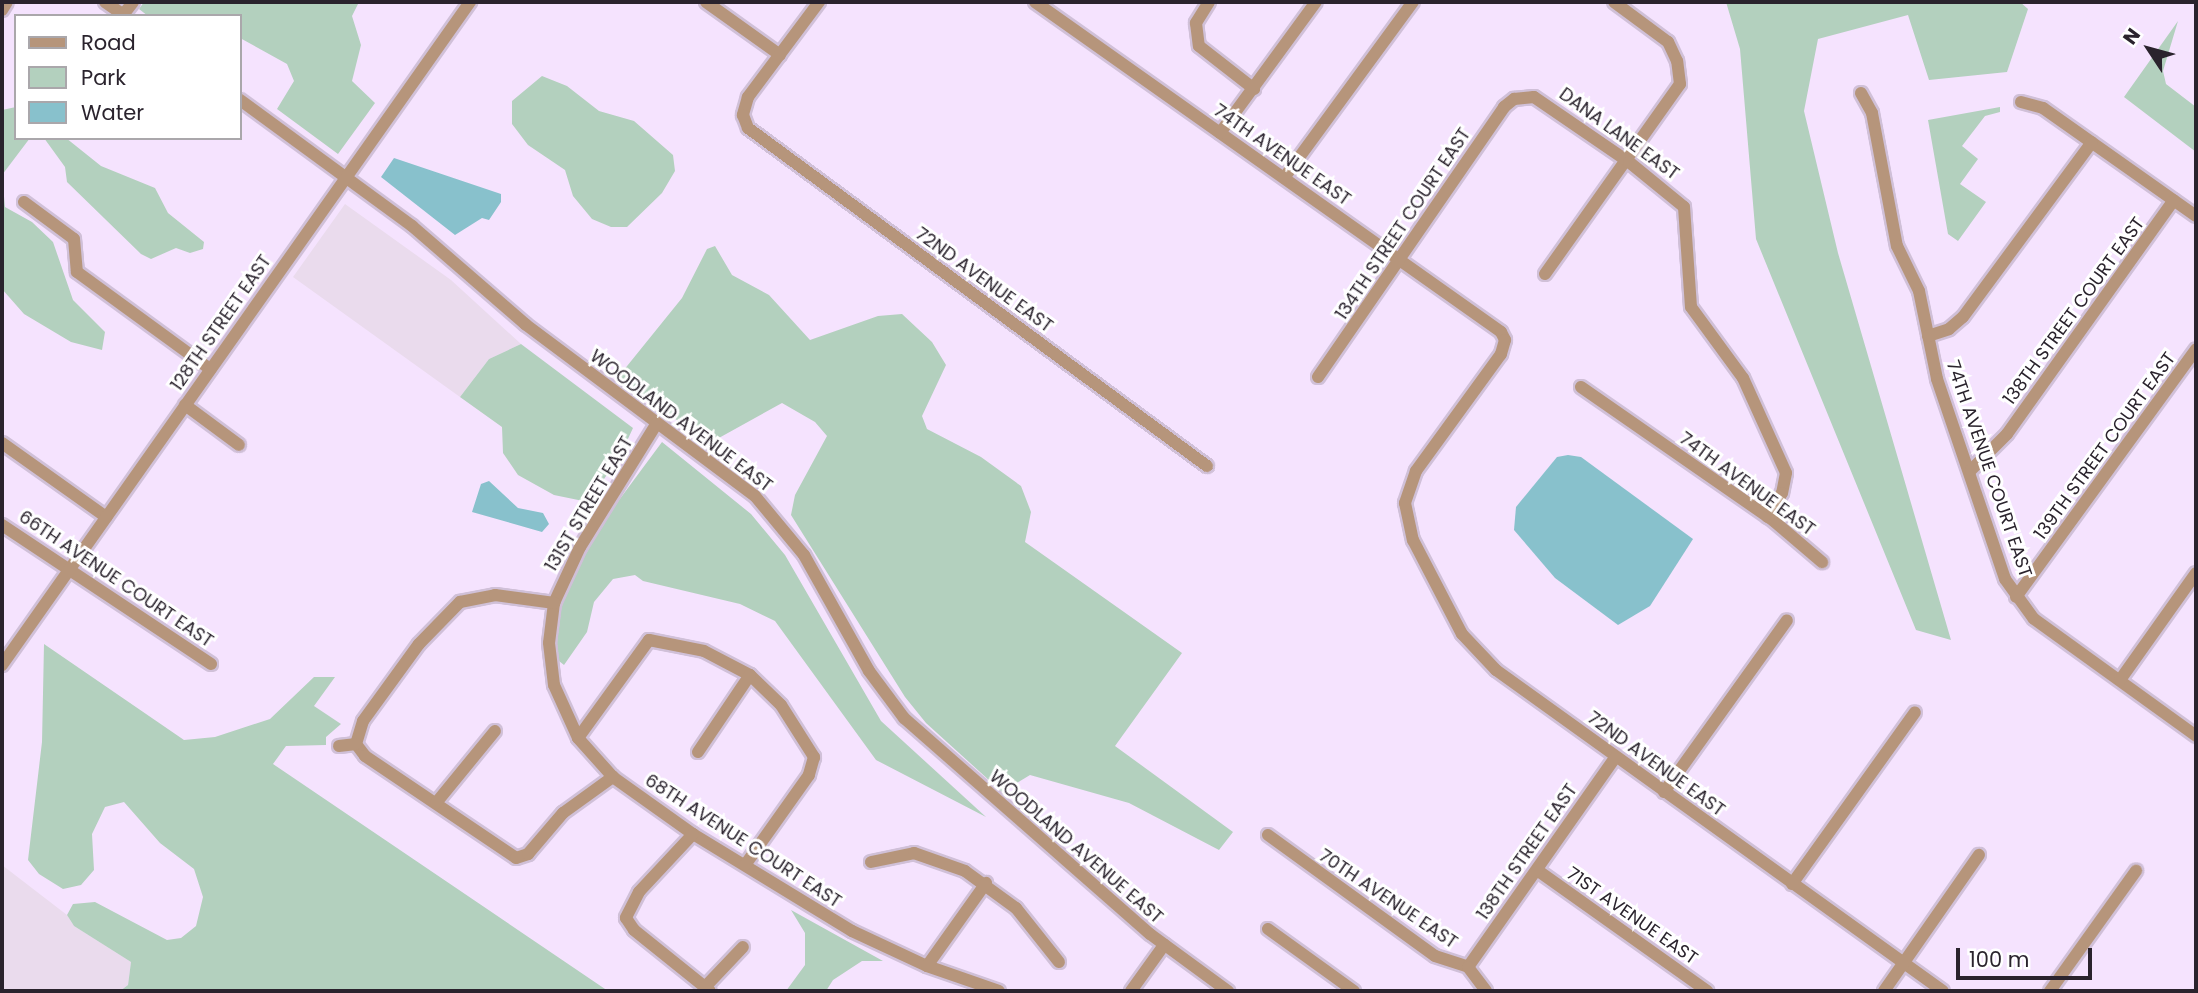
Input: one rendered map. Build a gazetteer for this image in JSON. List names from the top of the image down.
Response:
{
  "streets": {
    "street": [
      "DANA LANE EAST",
      "74TH AVENUE EAST",
      "134TH STREET COURT EAST",
      "72ND AVENUE EAST",
      "138TH STREET COURT EAST",
      "128TH STREET EAST",
      "WOODLAND AVENUE EAST",
      "139TH STREET COURT EAST",
      "74TH AVENUE COURT EAST",
      "131ST STREET EAST",
      "66TH AVENUE COURT EAST",
      "68TH AVENUE COURT EAST",
      "138TH STREET EAST",
      "70TH AVENUE EAST",
      "71ST AVENUE EAST"
    ]
  },
  "crossings": [
    ["DANA LANE EAST", "74TH AVENUE EAST"],
    ["DANA LANE EAST", "134TH STREET COURT EAST"],
    ["74TH AVENUE EAST", "134TH STREET COURT EAST"],
    ["74TH AVENUE EAST", "72ND AVENUE EAST"],
    ["72ND AVENUE EAST", "138TH STREET EAST"],
    ["138TH STREET COURT EAST", "74TH AVENUE COURT EAST"],
    ["128TH STREET EAST", "WOODLAND AVENUE EAST"],
    ["128TH STREET EAST", "66TH AVENUE COURT EAST"],
    ["WOODLAND AVENUE EAST", "131ST STREET EAST"],
    ["139TH STREET COURT EAST", "74TH AVENUE COURT EAST"],
    ["131ST STREET EAST", "68TH AVENUE COURT EAST"],
    ["138TH STREET EAST", "70TH AVENUE EAST"],
    ["138TH STREET EAST", "71ST AVENUE EAST"]
  ],
  "legend": ["Road", "Park", "Water"],
  "scale_bar": "100 m",
  "north": "top left"
}
